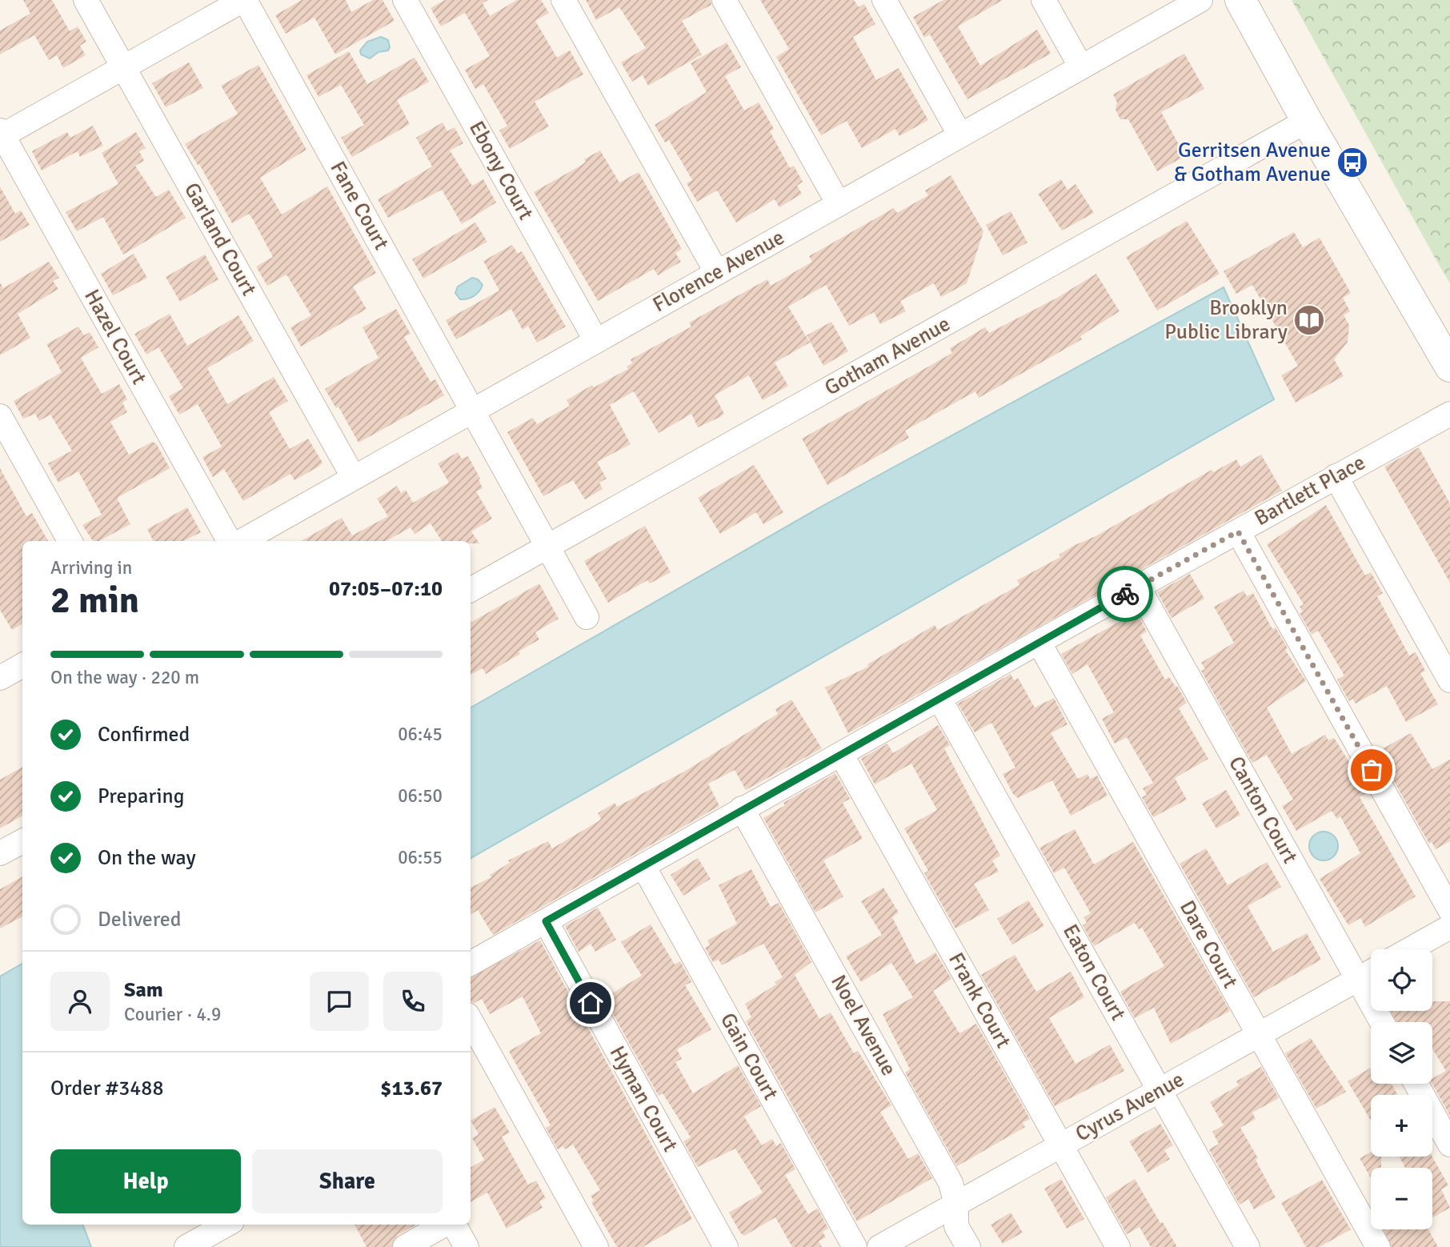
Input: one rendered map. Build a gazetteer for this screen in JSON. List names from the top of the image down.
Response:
{
  "streets": {
    "street": [
      "Ebony Court",
      "Fane Court",
      "Garland Court",
      "Florence Avenue",
      "Hazel Court",
      "Gotham Avenue",
      "Bartlett Place",
      "Canton Court",
      "Dare Court",
      "Eaton Court",
      "Frank Court",
      "Noel Avenue",
      "Gain Court",
      "Hyman Court",
      "Cyrus Avenue"
    ]
  },
  "crossings": [
    ["Ebony Court", "Florence Avenue"],
    ["Fane Court", "Florence Avenue"],
    ["Fane Court", "Gotham Avenue"],
    ["Garland Court", "Florence Avenue"],
    ["Bartlett Place", "Canton Court"],
    ["Bartlett Place", "Dare Court"],
    ["Bartlett Place", "Eaton Court"],
    ["Bartlett Place", "Frank Court"],
    ["Bartlett Place", "Noel Avenue"],
    ["Bartlett Place", "Gain Court"],
    ["Bartlett Place", "Hyman Court"],
    ["Canton Court", "Cyrus Avenue"],
    ["Dare Court", "Cyrus Avenue"],
    ["Eaton Court", "Cyrus Avenue"],
    ["Frank Court", "Cyrus Avenue"],
    ["Noel Avenue", "Cyrus Avenue"]
  ],
  "places": {
    "bus stop": ["Gerritsen Avenue & Gotham Avenue"],
    "library": ["Brooklyn Public Library"]
  },
  "page": {
    "heading": ["2 min", "Arriving in", "07:05–07:10"],
    "panel": [
      "Sam",
      "Courier · 4.9",
      "Order #3488",
      "$13.67"
    ],
    "bar": "On the way · 220 m",
    "list": [
      ["Confirmed", "06:45"],
      ["Preparing", "06:50"],
      ["On the way", "06:55"],
      "Delivered"
    ],
    "map_buttons": ["+", "−"],
    "buttons": ["Help", "Share"]
  }
}
